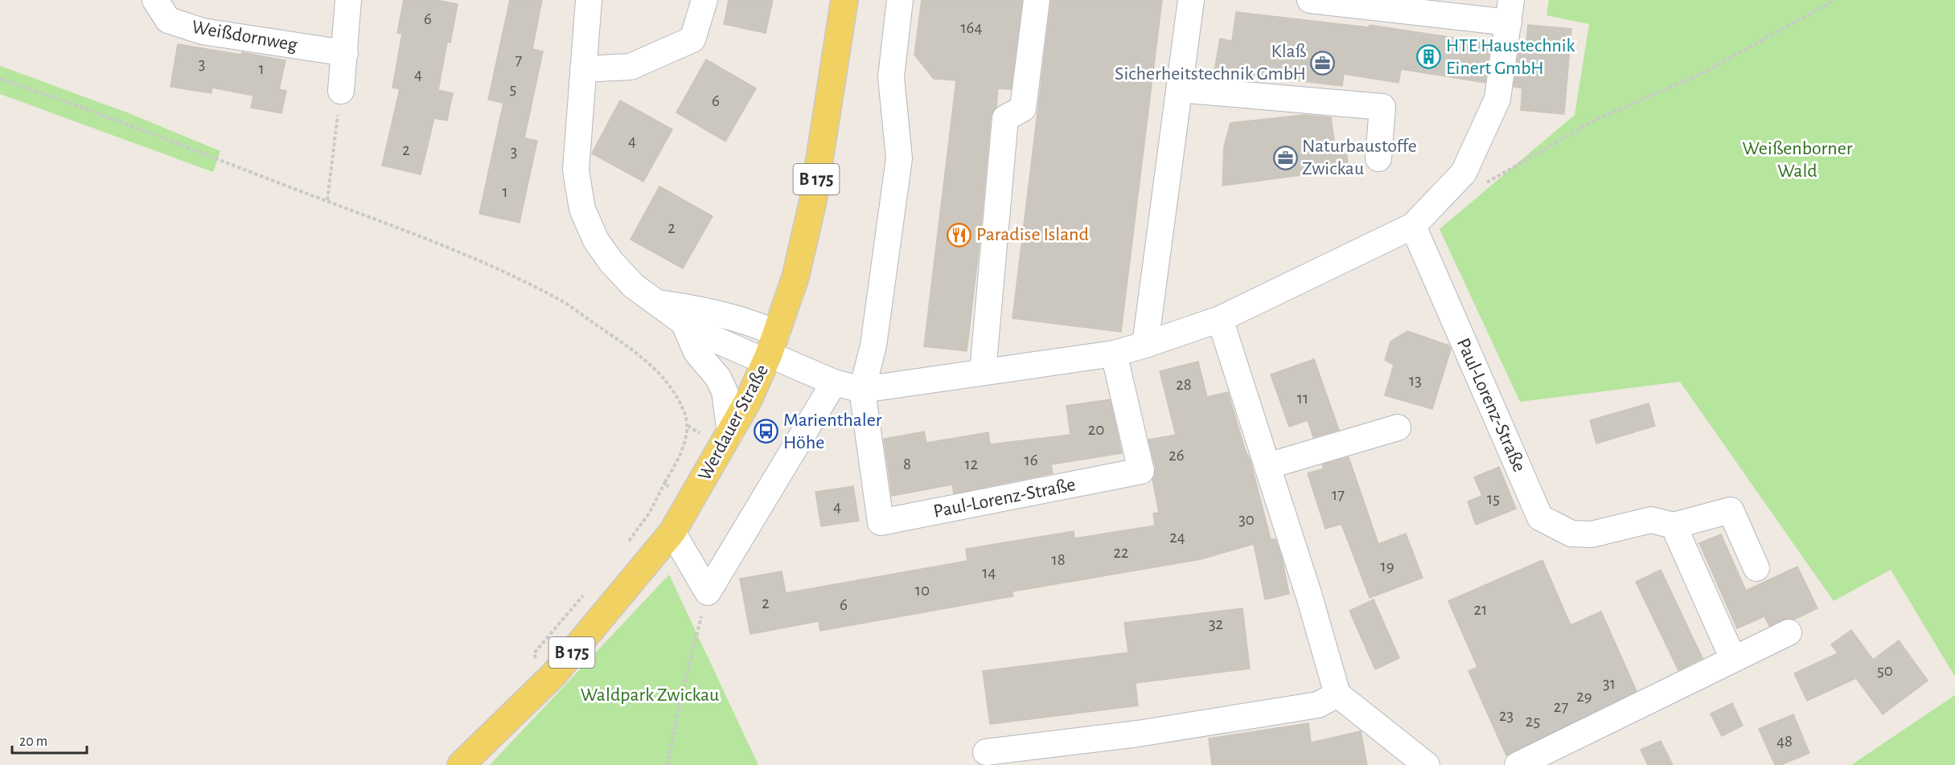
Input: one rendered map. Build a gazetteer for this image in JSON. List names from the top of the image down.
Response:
{
  "streets": {
    "main road": ["B 175", "Werdauer Straße"],
    "street": ["Weißdornweg", "Paul-Lorenz-Straße"]
  },
  "parks": ["Weißenborner Wald", "Waldpark Zwickau"],
  "places": {
    "building": ["HTE Haustechnik Einert GmbH"],
    "office": ["Klaß Sicherheitstechnik GmbH", "Naturbaustoffe Zwickau"],
    "restaurant": ["Paradise Island"],
    "bus stop": ["Marienthaler Höhe"]
  },
  "house_numbers": [
    "6",
    "164",
    "7",
    "3",
    "1",
    "4",
    "5",
    "6",
    "4",
    "2",
    "3",
    "1",
    "2",
    "13",
    "28",
    "11",
    "20",
    "26",
    "16",
    "8",
    "12",
    "17",
    "15",
    "4",
    "30",
    "24",
    "22",
    "18",
    "19",
    "14",
    "10",
    "2",
    "6",
    "21",
    "32",
    "50",
    "31",
    "29",
    "27",
    "23",
    "25",
    "48"
  ],
  "scale_bar": "20 m"
}
